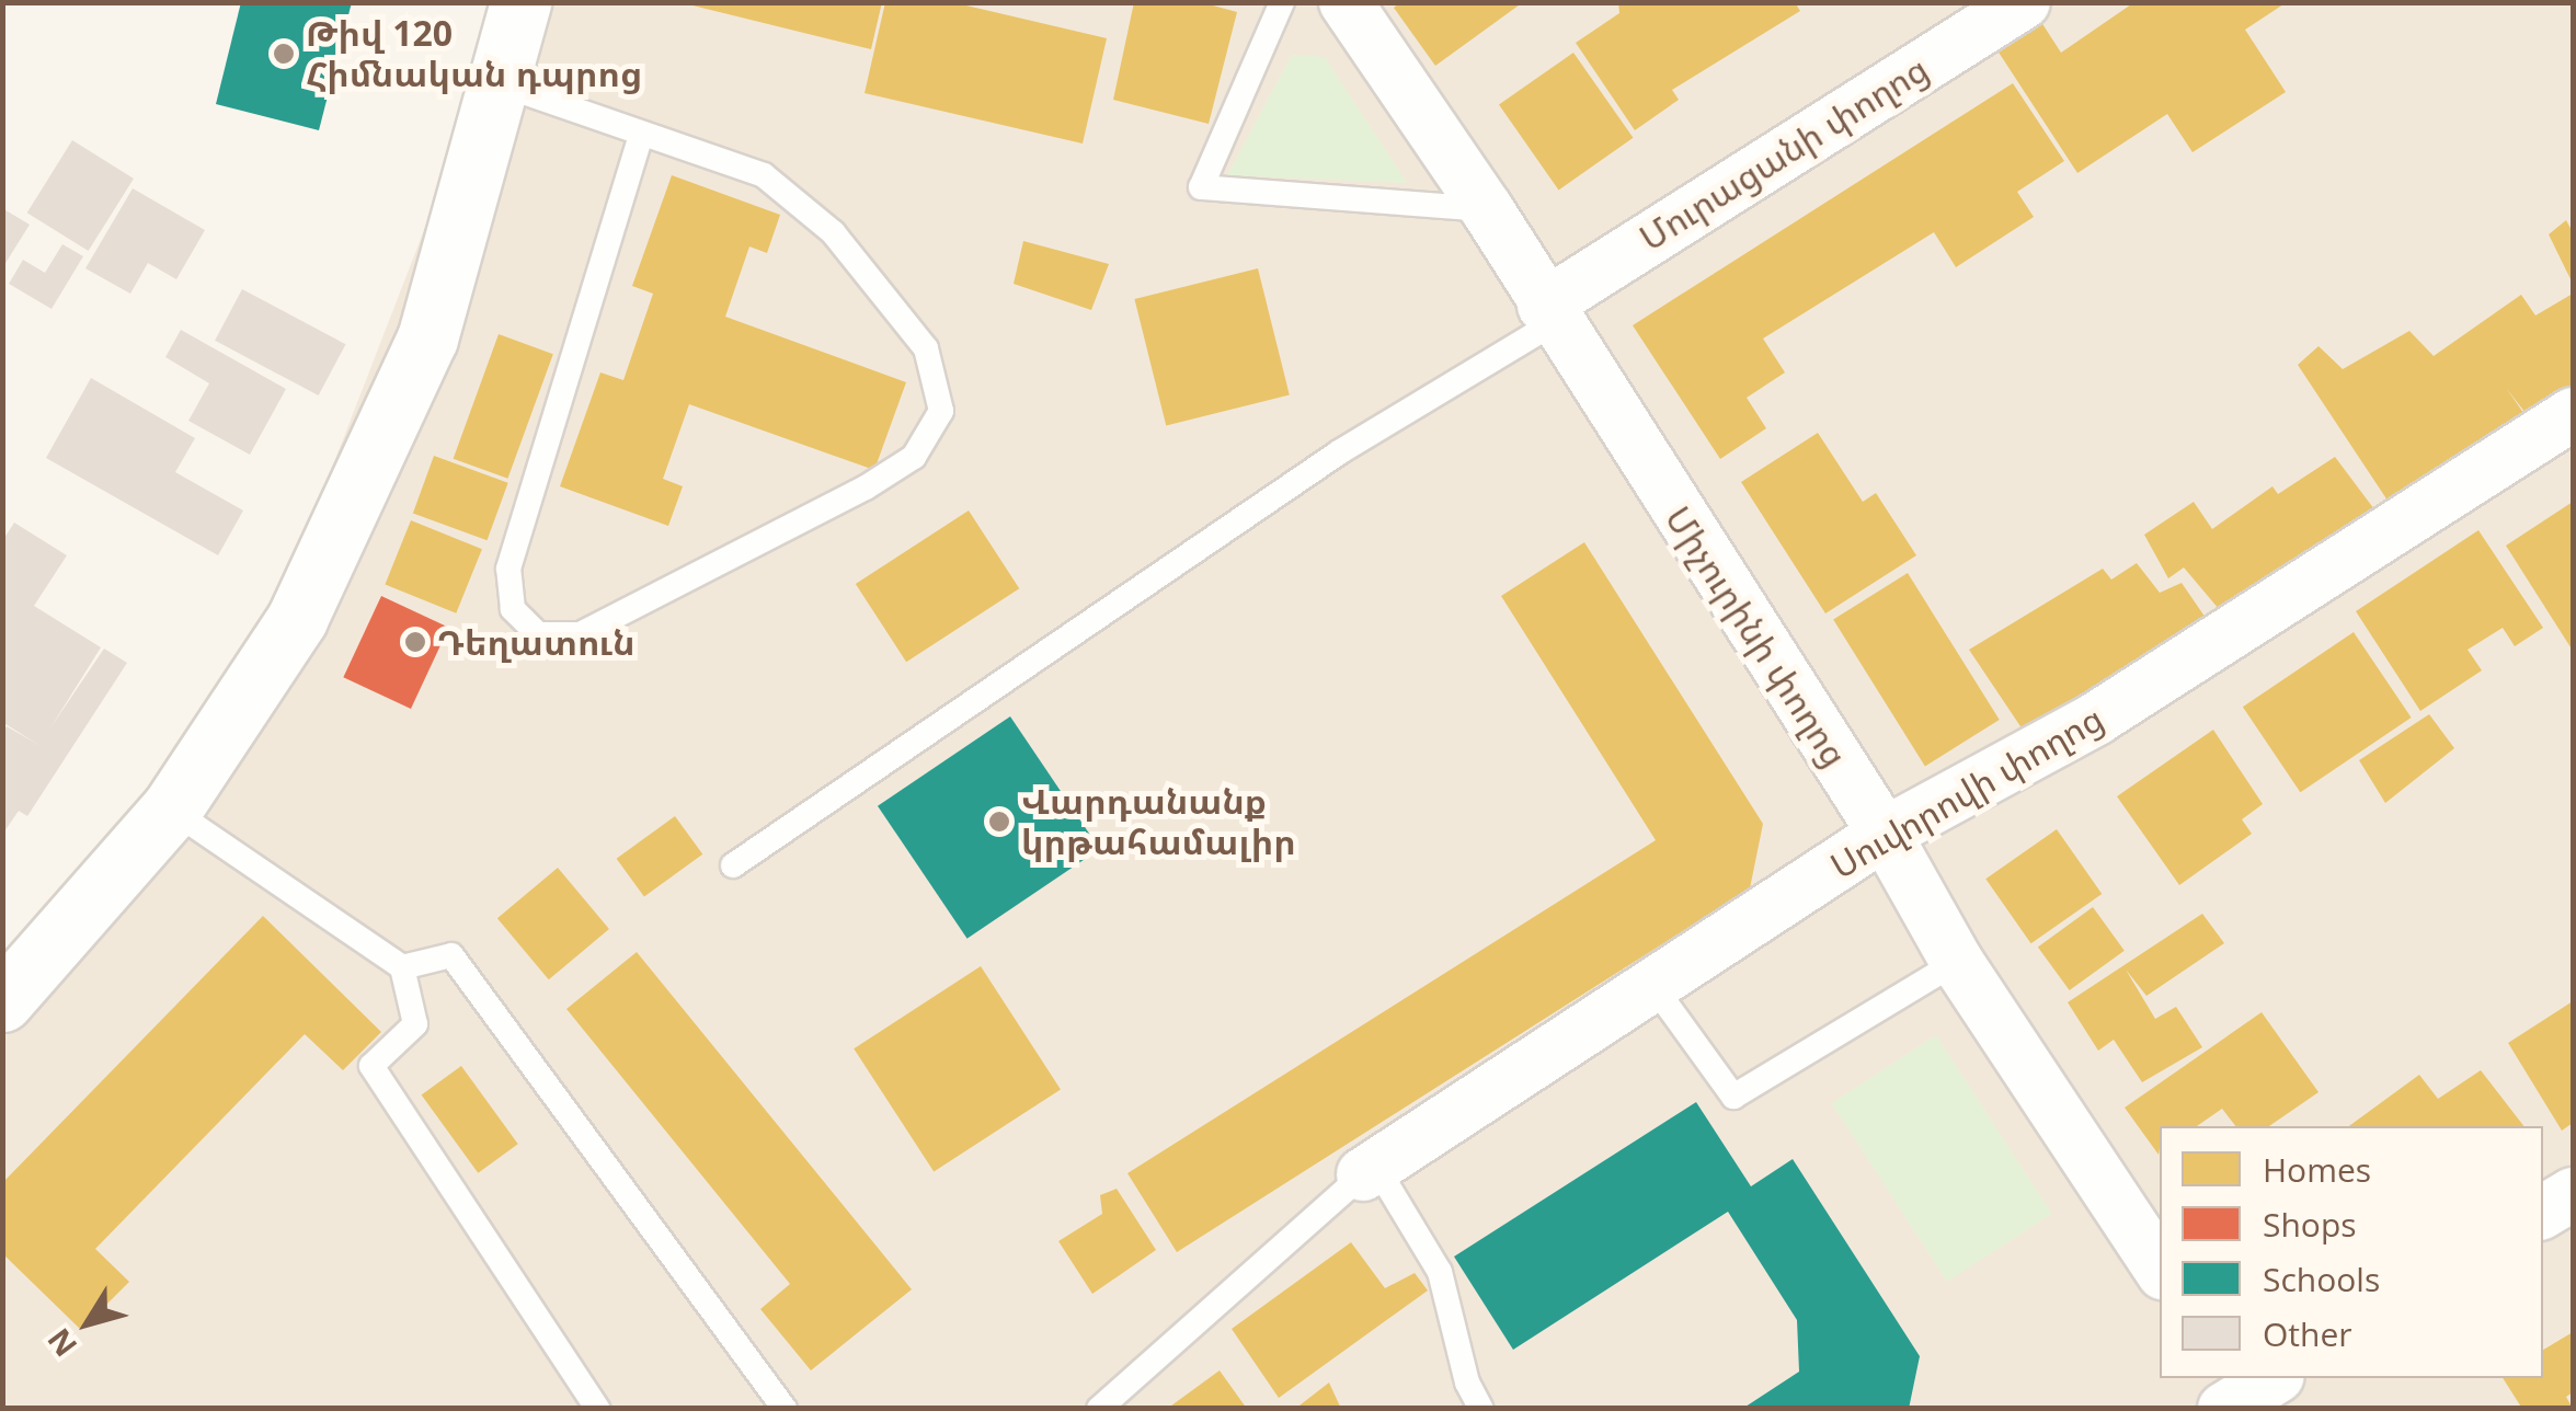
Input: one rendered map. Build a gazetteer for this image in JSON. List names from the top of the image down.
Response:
{
  "streets": {
    "street": ["Մուրացանի փողոց", "Միչուրինի փողոց", "Սուվորովի փողոց"]
  },
  "crossings": [
    ["Մուրացանի փողոց", "Միչուրինի փողոց"],
    ["Միչուրինի փողոց", "Սուվորովի փողոց"]
  ],
  "places": ["Թիվ 120 Հիմնական դպրոց", "Դեղատուն", "Վարդանանք կրթահամալիր"],
  "legend": [
    "Homes",
    "Shops",
    "Schools",
    "Other"
  ],
  "north": "bottom left"
}
